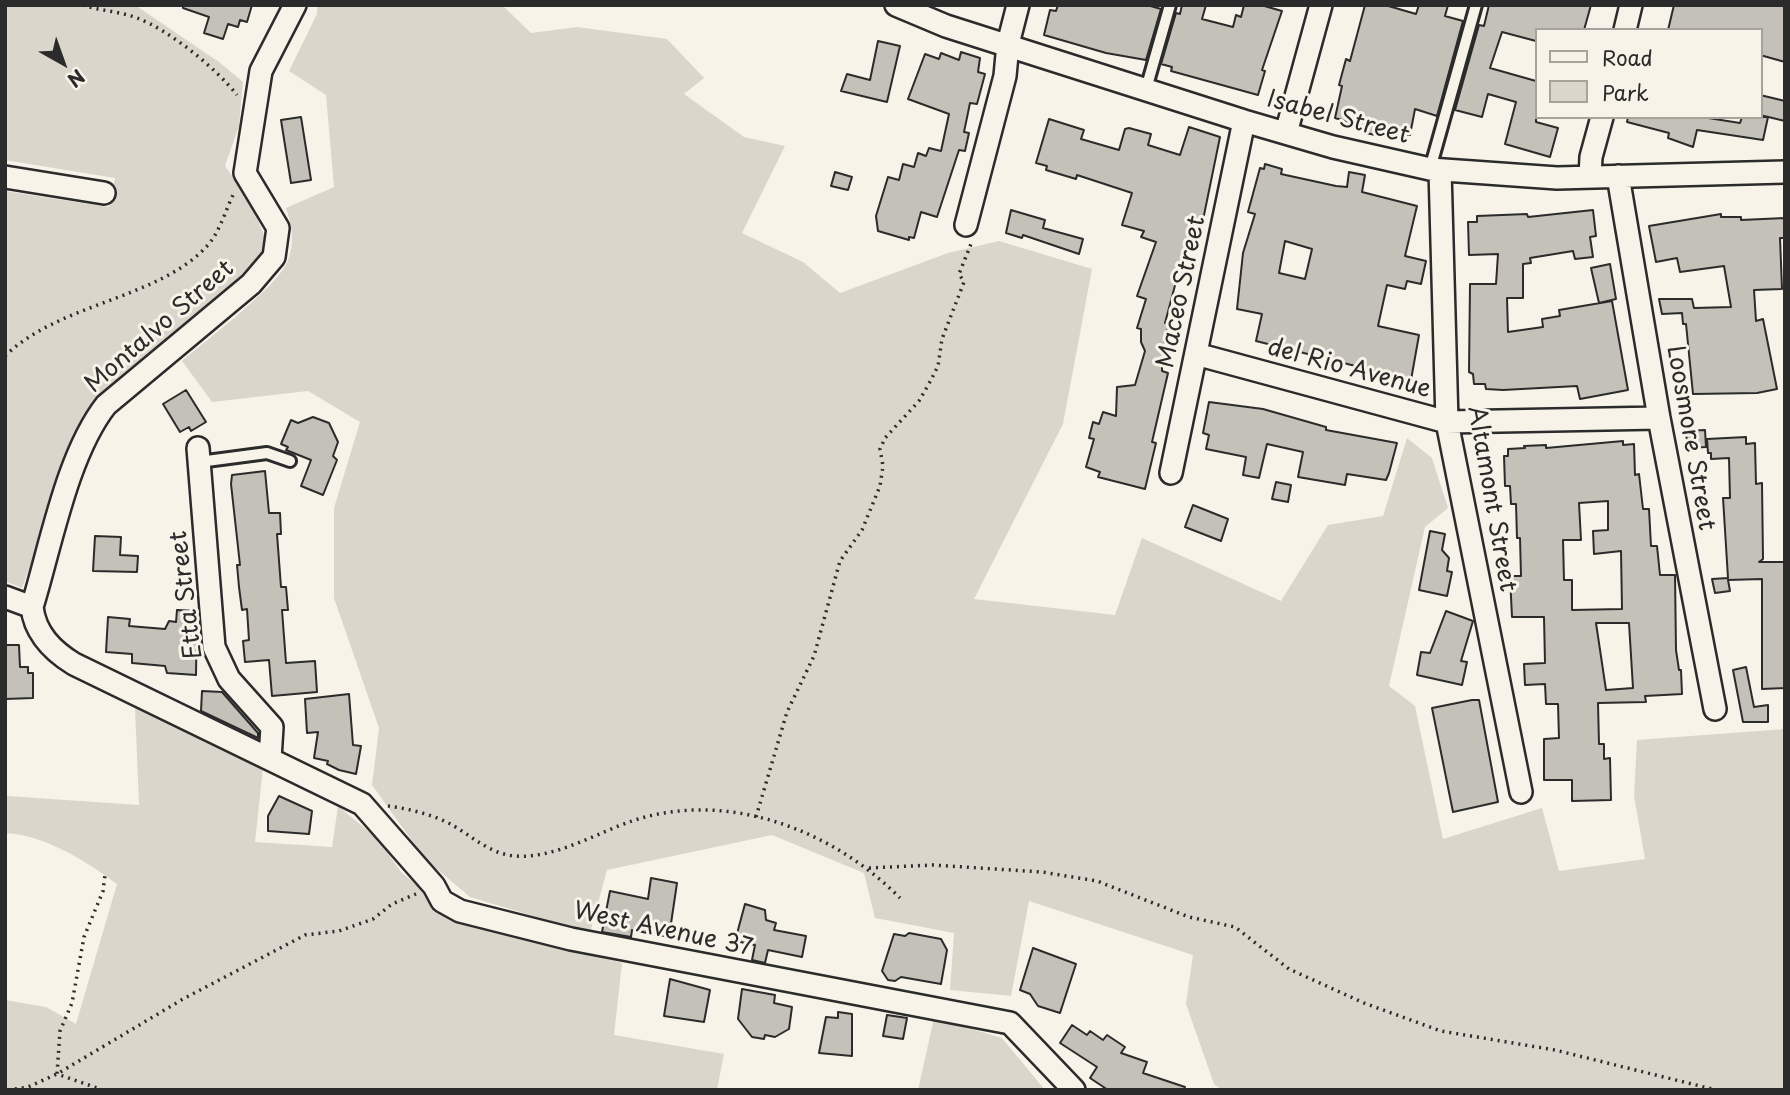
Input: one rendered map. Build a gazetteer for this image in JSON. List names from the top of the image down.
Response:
{
  "streets": {
    "street": [
      "Isabel Street",
      "Maceo Street",
      "Montalvo Street",
      "del Rio Avenue",
      "Loosmore Street",
      "Altamont Street",
      "Etta Street",
      "West Avenue 37"
    ]
  },
  "crossings": [
    ["Isabel Street", "Maceo Street"],
    ["Isabel Street", "Loosmore Street"],
    ["Isabel Street", "Altamont Street"],
    ["Maceo Street", "del Rio Avenue"],
    ["Montalvo Street", "West Avenue 37"],
    ["del Rio Avenue", "Loosmore Street"],
    ["del Rio Avenue", "Altamont Street"],
    ["Etta Street", "West Avenue 37"]
  ],
  "legend": ["Road", "Park"],
  "north": "bottom right"
}
